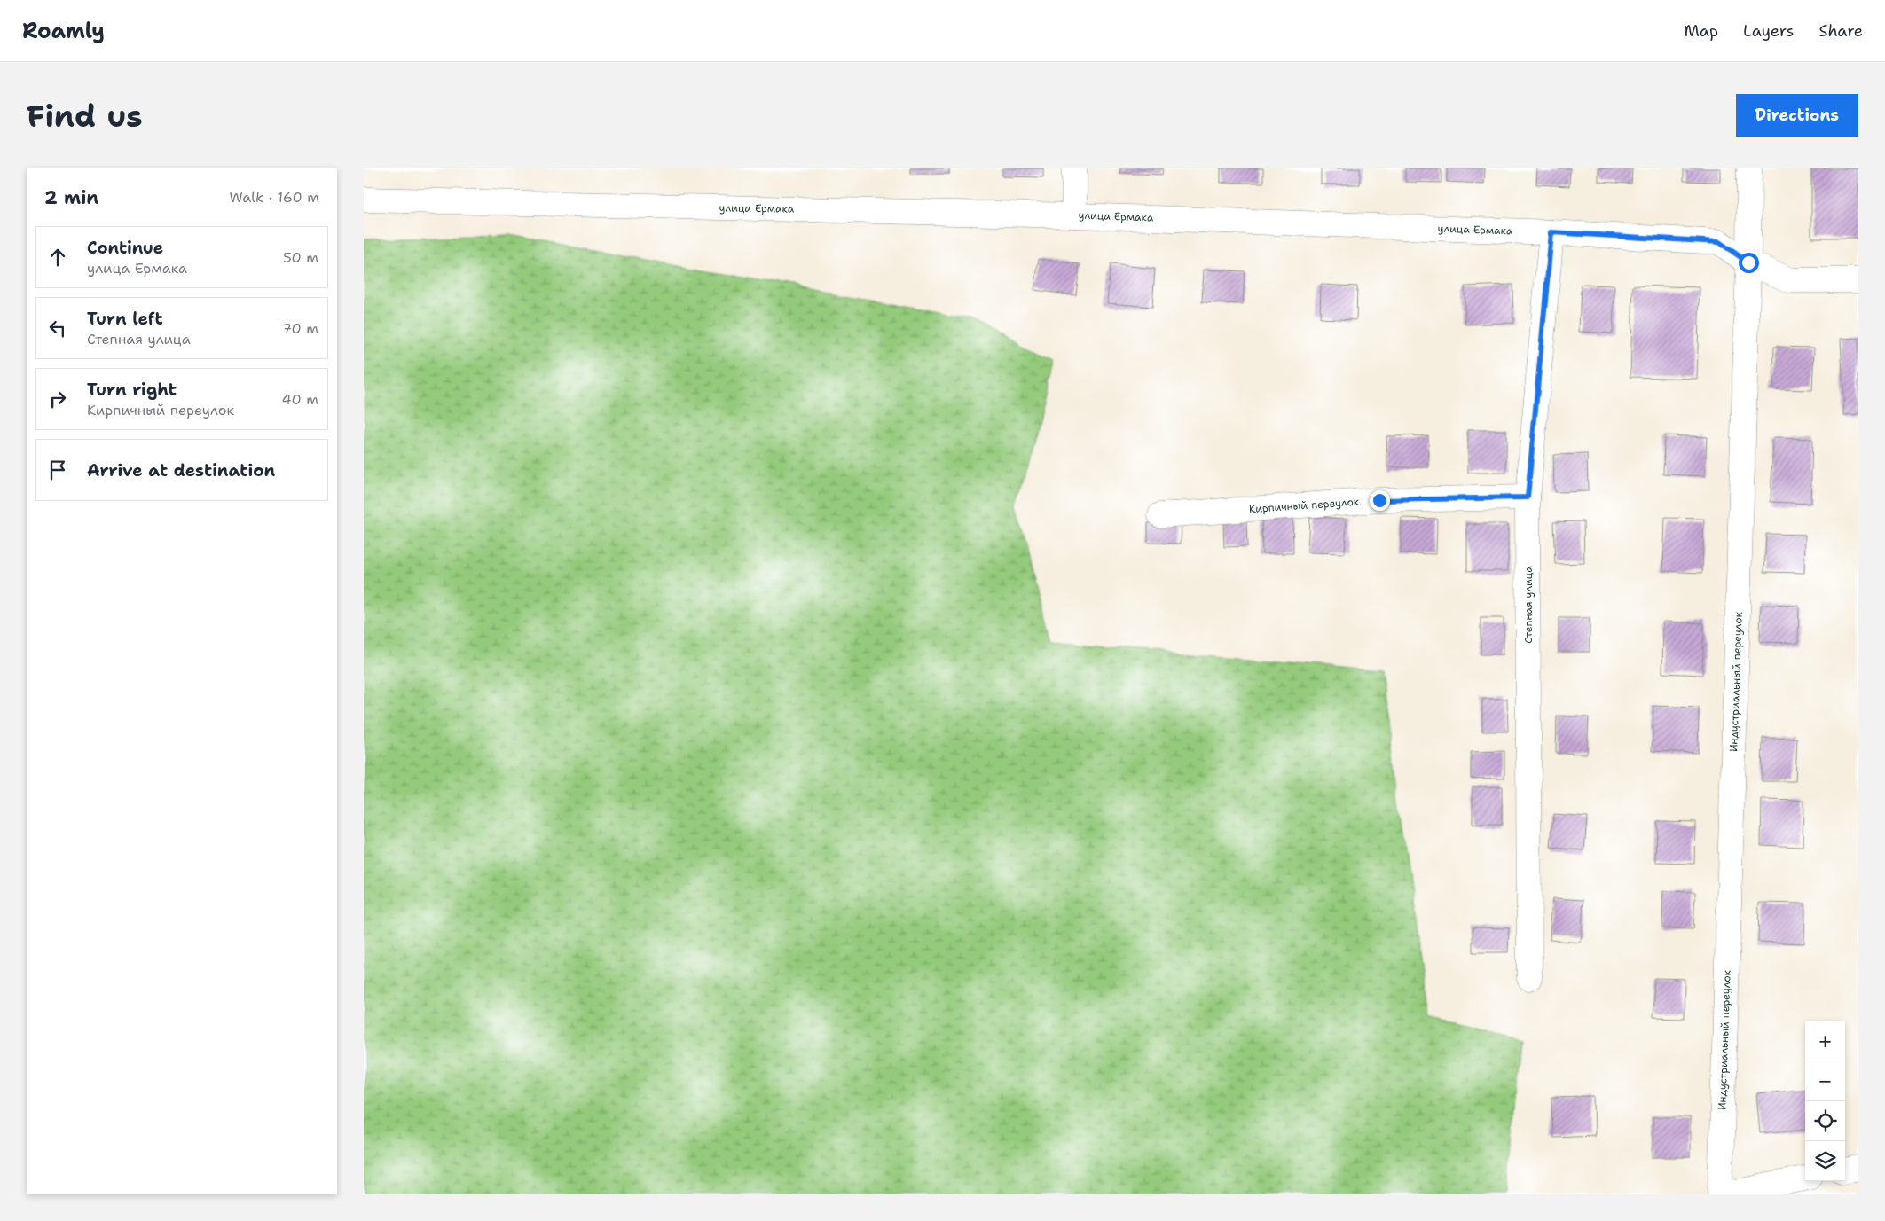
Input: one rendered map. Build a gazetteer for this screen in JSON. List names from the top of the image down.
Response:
{
  "streets": {
    "street": [
      "улица Ермака",
      "Кирпичный переулок",
      "Степная улица",
      "Индустриальный переулок"
    ]
  },
  "crossings": [
    ["улица Ермака", "Степная улица"],
    ["улица Ермака", "Индустриальный переулок"],
    ["Кирпичный переулок", "Степная улица"]
  ],
  "page": {
    "header": "Roamly",
    "nav": ["Map", "Layers", "Share"],
    "buttons": "Directions",
    "title": "Find us",
    "heading": ["2 min", "Walk · 160 m"],
    "list": [
      ["Continue", "улица Ермака", "50 m"],
      ["Turn left", "Степная улица", "70 m"],
      ["Turn right", "Кирпичный переулок", "40 m"],
      "Arrive at destination"
    ],
    "map_buttons": ["+", "−"]
  }
}
